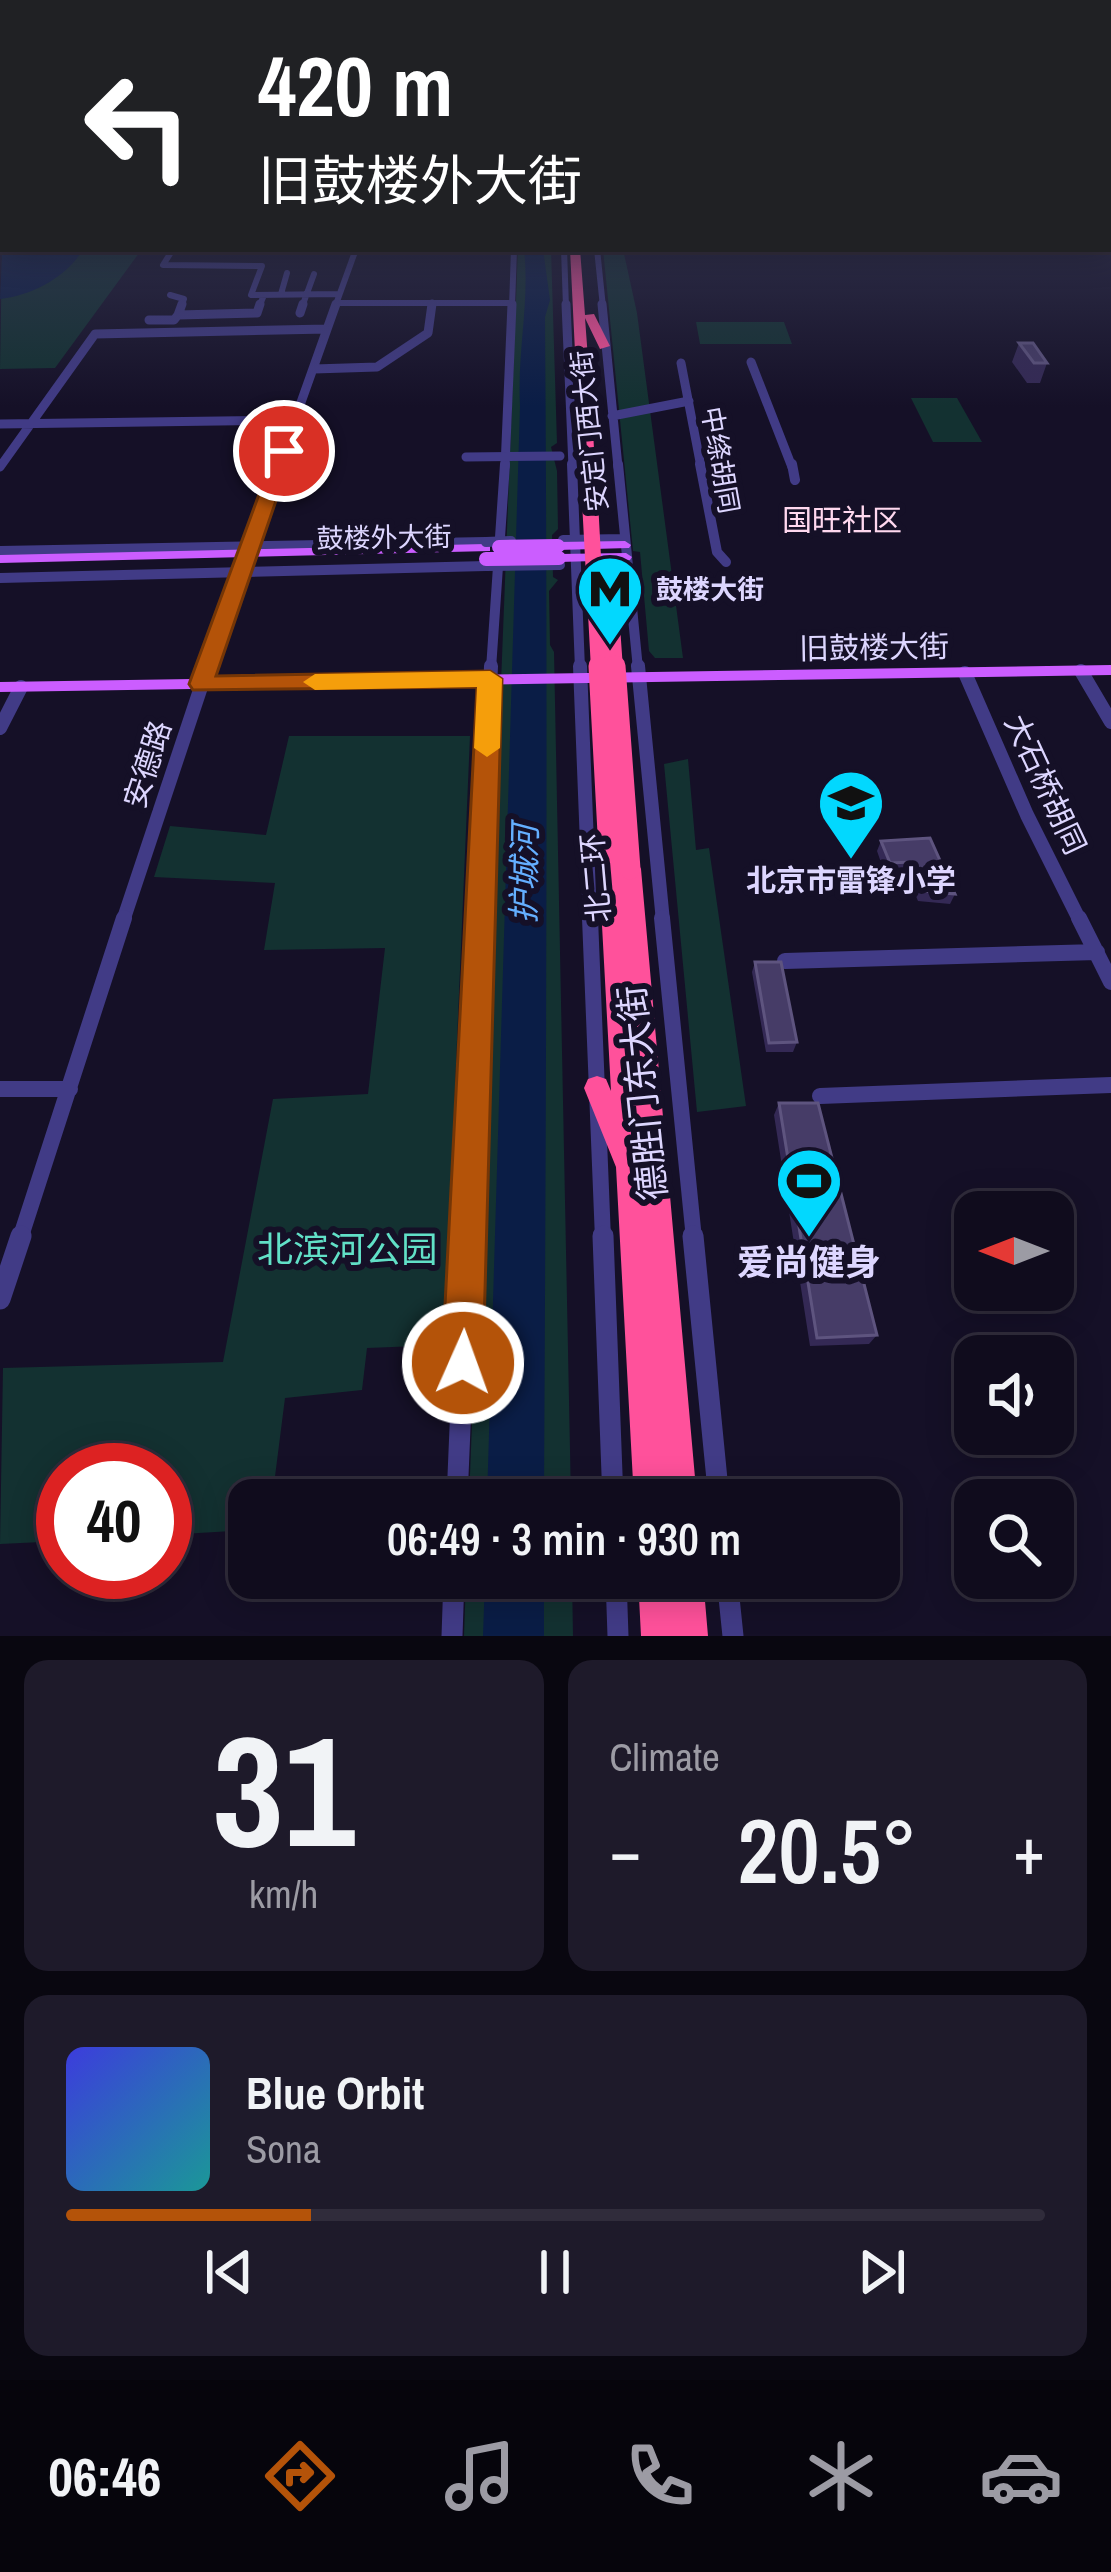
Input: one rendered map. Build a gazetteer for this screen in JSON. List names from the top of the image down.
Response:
{
  "streets": {
    "highway": ["北二环"],
    "main road": ["鼓楼外大街", "旧鼓楼大街"],
    "street": [
      "安定门西大街",
      "中绦胡同",
      "安德路",
      "大石桥胡同",
      "德胜门东大街"
    ]
  },
  "crossings": [
    ["安定门西大街", "鼓楼外大街"],
    ["安定门西大街", "旧鼓楼大街"],
    ["安定门西大街", "北二环"],
    ["安定门西大街", "德胜门东大街"],
    ["鼓楼外大街", "安德路"],
    ["旧鼓楼大街", "安德路"],
    ["旧鼓楼大街", "大石桥胡同"],
    ["旧鼓楼大街", "德胜门东大街"]
  ],
  "districts": ["国旺社区"],
  "water": ["护城河"],
  "parks": ["北滨河公园"],
  "places": {
    "metro station": ["鼓楼大街"],
    "school or university": ["北京市雷锋小学"],
    "sports": ["爱尚健身"]
  },
  "north": "left",
  "page": {
    "turn": ["420 m", "旧鼓楼外大街"],
    "limit": "40",
    "trip": "06:49 · 3 min · 930 m",
    "tile": [
      ["31", "km/h"],
      "Climate"
    ],
    "heat": ["−", "20.5°", "+"],
    "song": ["Blue Orbit", "Sona"],
    "tabs": "06:46"
  }
}
